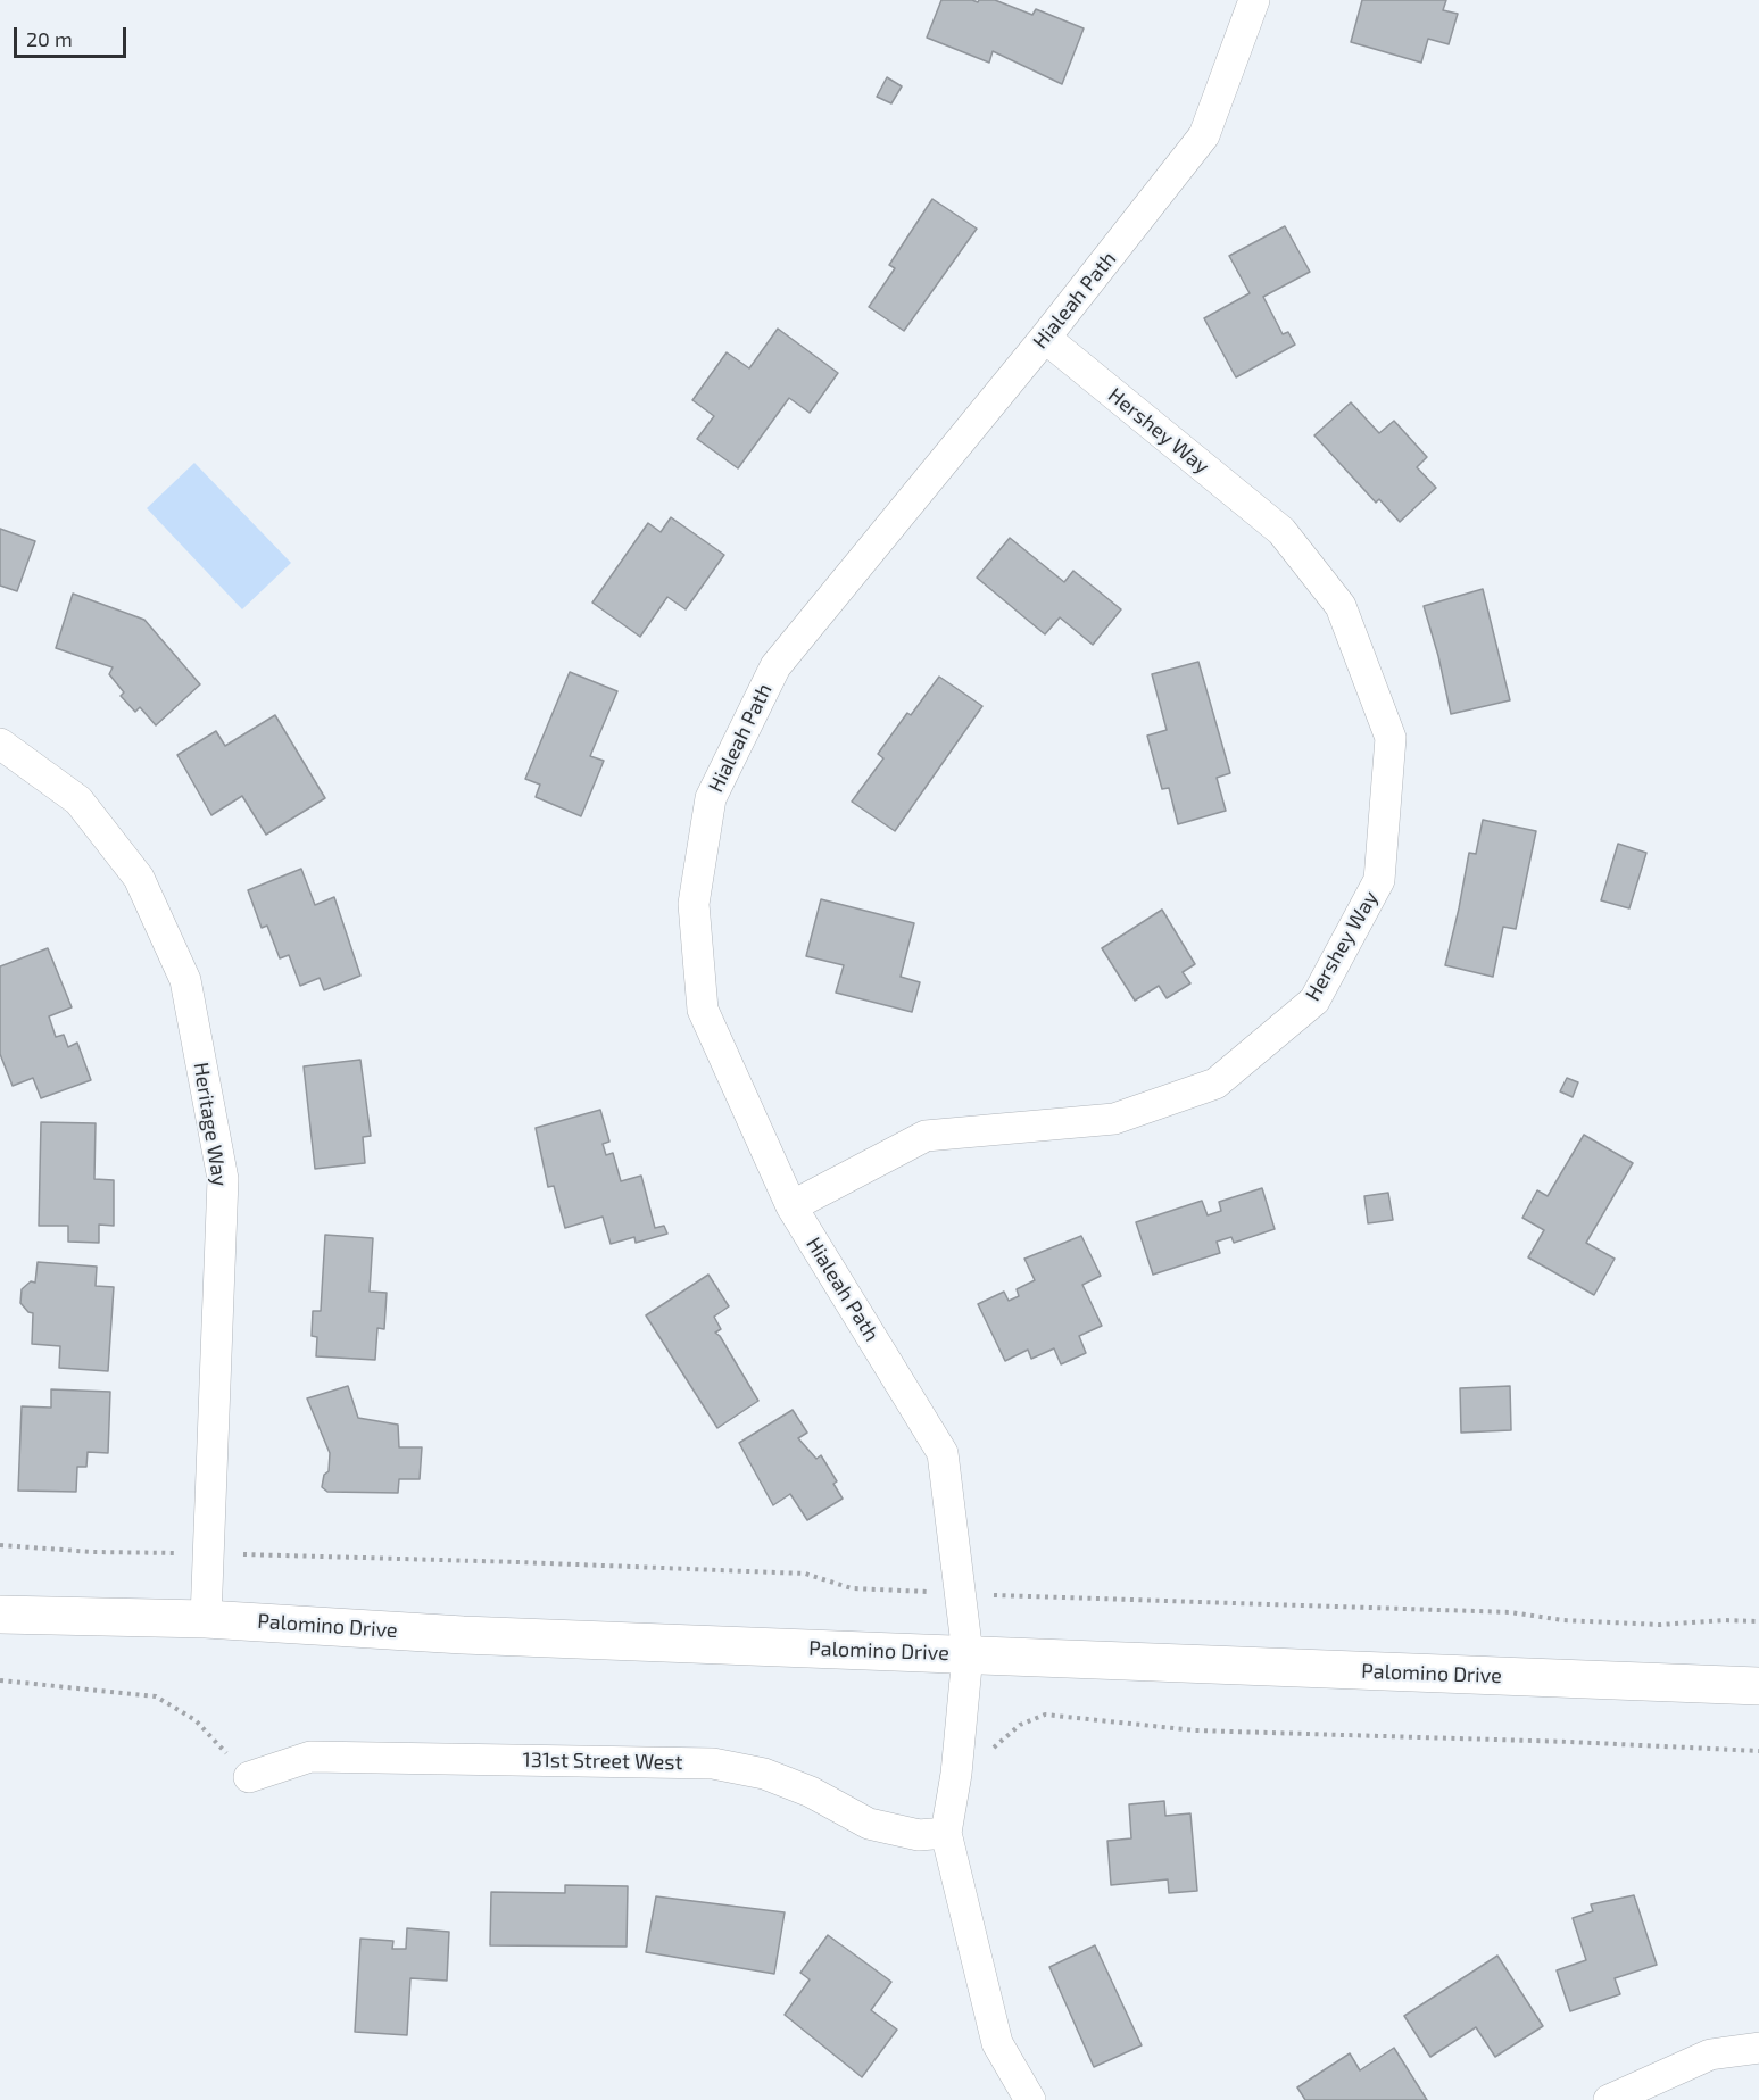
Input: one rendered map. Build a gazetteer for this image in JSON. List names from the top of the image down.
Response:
{
  "streets": {
    "street": [
      "Hialeah Path",
      "Hershey Way",
      "Heritage Way",
      "Palomino Drive",
      "131st Street West"
    ]
  },
  "crossings": [
    ["Hialeah Path", "Hershey Way"],
    ["Hialeah Path", "Palomino Drive"],
    ["Heritage Way", "Palomino Drive"]
  ],
  "scale_bar": "20 m"
}
